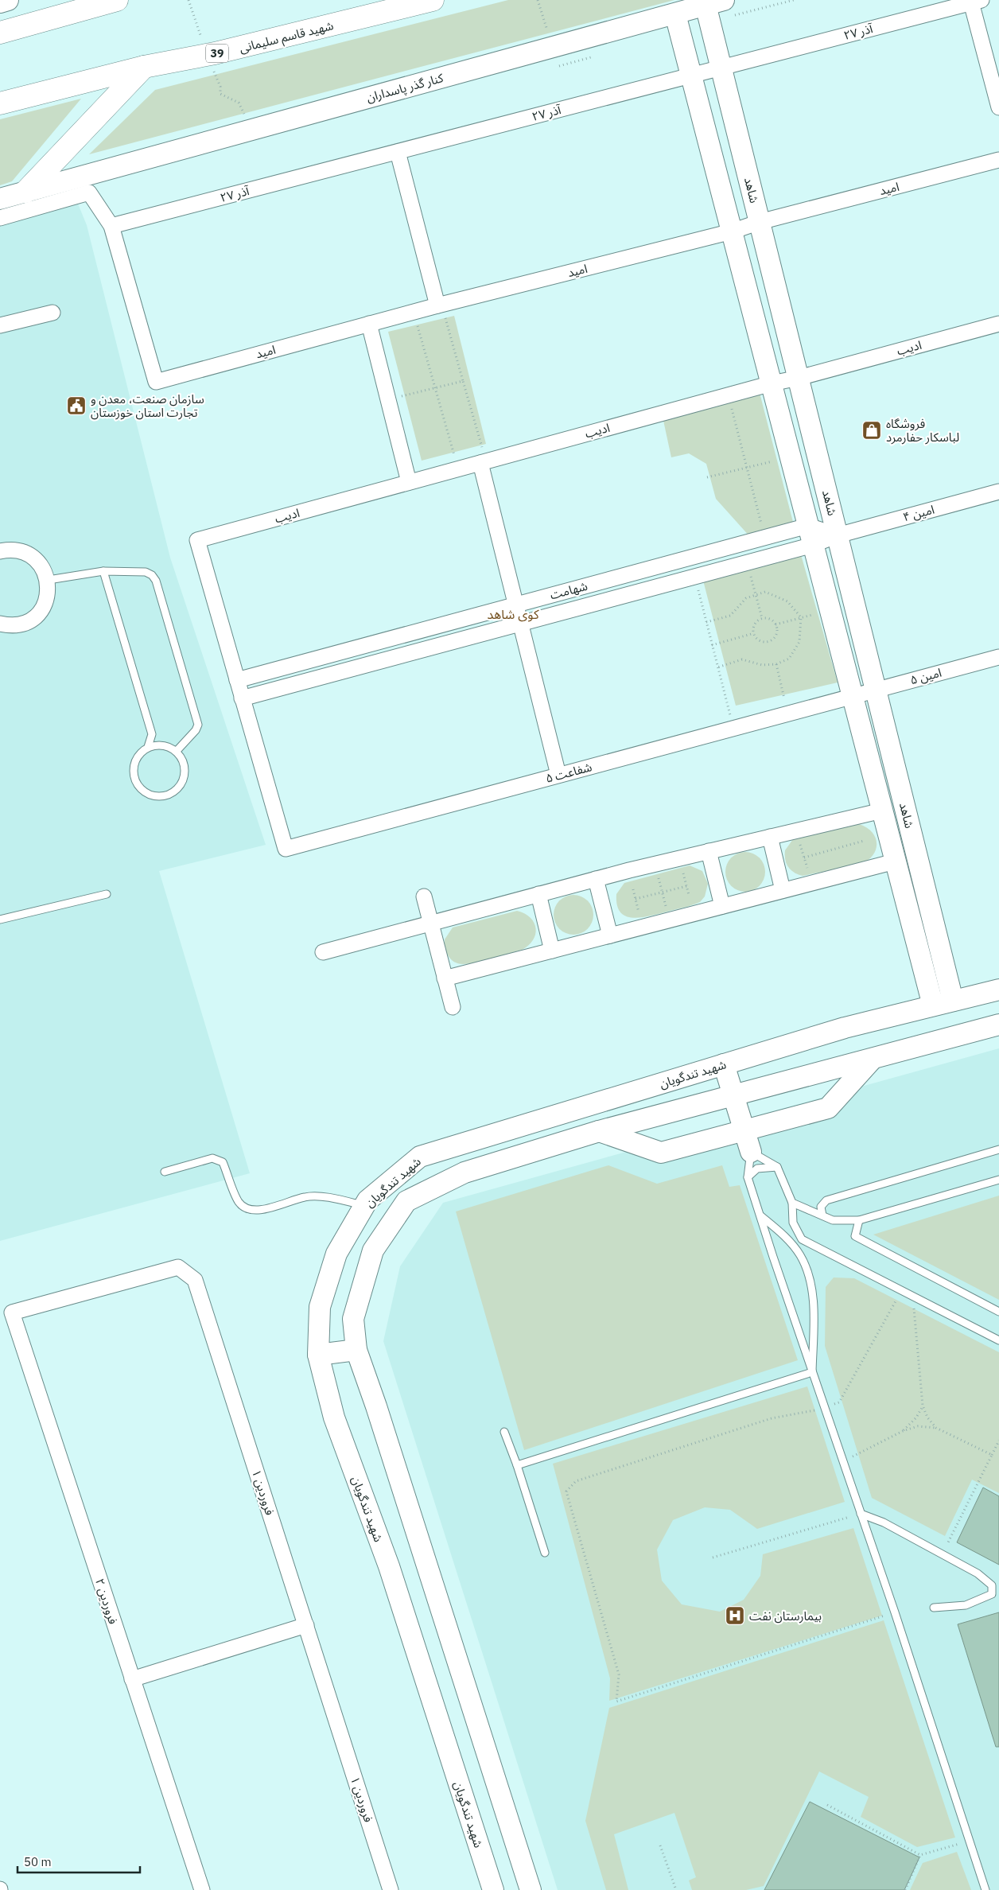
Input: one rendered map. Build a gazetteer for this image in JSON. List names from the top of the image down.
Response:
{
  "streets": {
    "highway": ["شهید قاسم سلیمانی", "39"],
    "main road": ["کنار گذر پاسداران", "شاهد", "شهید تندگویان"],
    "street": [
      "آذر ۲۷",
      "امید",
      "ادیب",
      "امین ۴",
      "شهامت",
      "امین ۵",
      "شفاعت ۵",
      "فروردین ۱",
      "فروردین ۲"
    ]
  },
  "crossings": [
    ["آذر ۲۷", "امید"],
    ["آذر ۲۷", "شاهد"],
    ["کنار گذر پاسداران", "شاهد"],
    ["امید", "شاهد"],
    ["شاهد", "ادیب"],
    ["شاهد", "امین ۴"],
    ["شاهد", "شهامت"],
    ["شاهد", "امین ۵"],
    ["شاهد", "شفاعت ۵"],
    ["شاهد", "شهید تندگویان"],
    ["ادیب", "شهامت"],
    ["شهامت", "شفاعت ۵"],
    ["امین ۵", "شفاعت ۵"],
    ["فروردین ۱", "فروردین ۲"]
  ],
  "districts": ["کوی شاهد"],
  "places": {
    "public building": ["سازمان صنعت، معدن و تجارت استان خوزستان"],
    "shop": ["فروشگاه لباسکار حفارمرد"],
    "hospital": ["بیمارستان نفت"]
  },
  "scale_bar": "50 m"
}
